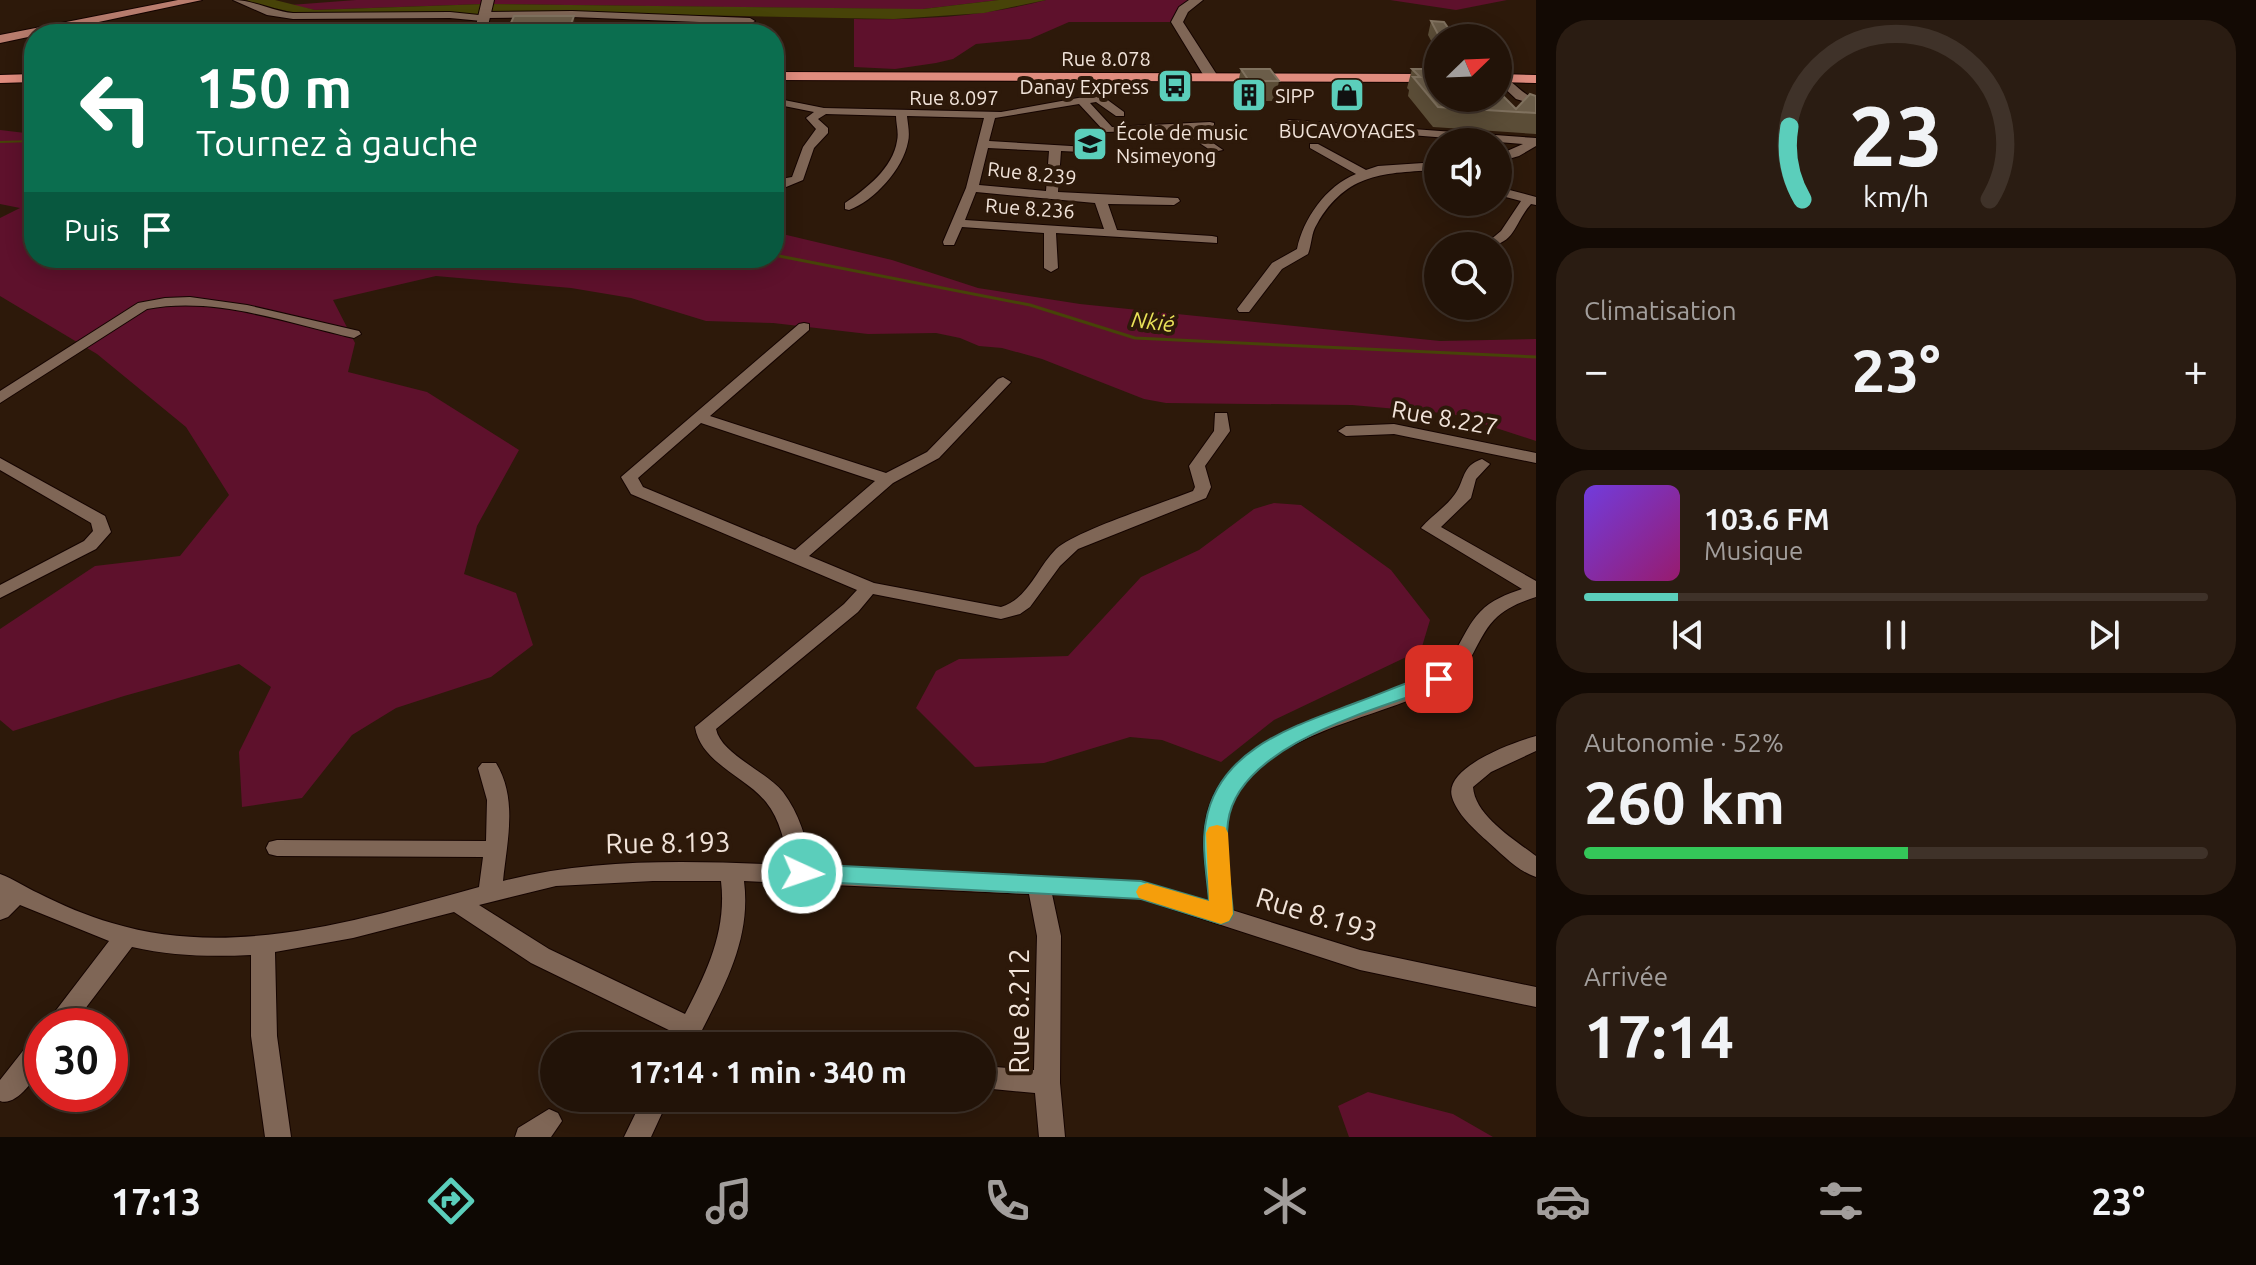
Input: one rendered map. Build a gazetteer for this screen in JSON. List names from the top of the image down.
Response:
{
  "streets": {
    "highway": ["Rue 8.078"],
    "street": [
      "Rue 8.097",
      "Rue 8.239",
      "Rue 8.236",
      "Rue 8.227",
      "Rue 8.193",
      "Rue 8.212"
    ]
  },
  "crossings": [
    ["Rue 8.097", "Rue 8.236"],
    ["Rue 8.239", "Rue 8.236"],
    ["Rue 8.193", "Rue 8.212"]
  ],
  "water": ["Nkié"],
  "places": {
    "bus stop": ["Danay Express"],
    "building": ["SIPP"],
    "shop": ["BUCAVOYAGES"],
    "school or university": ["École de music Nsimeyong"]
  },
  "north": "top right",
  "page": {
    "turn": ["150 m", "Tournez à gauche"],
    "then": "Puis",
    "tile": [
      "Climatisation",
      ["Autonomie · 52%", "260 km"],
      ["Arrivée", "17:14"]
    ],
    "heat": ["−", "23°", "+"],
    "song": ["103.6 FM", "Musique"],
    "limit": "30",
    "trip": "17:14 · 1 min · 340 m",
    "tabs": ["17:13", "23°"],
    "gauge": ["23", "km/h"]
  }
}
